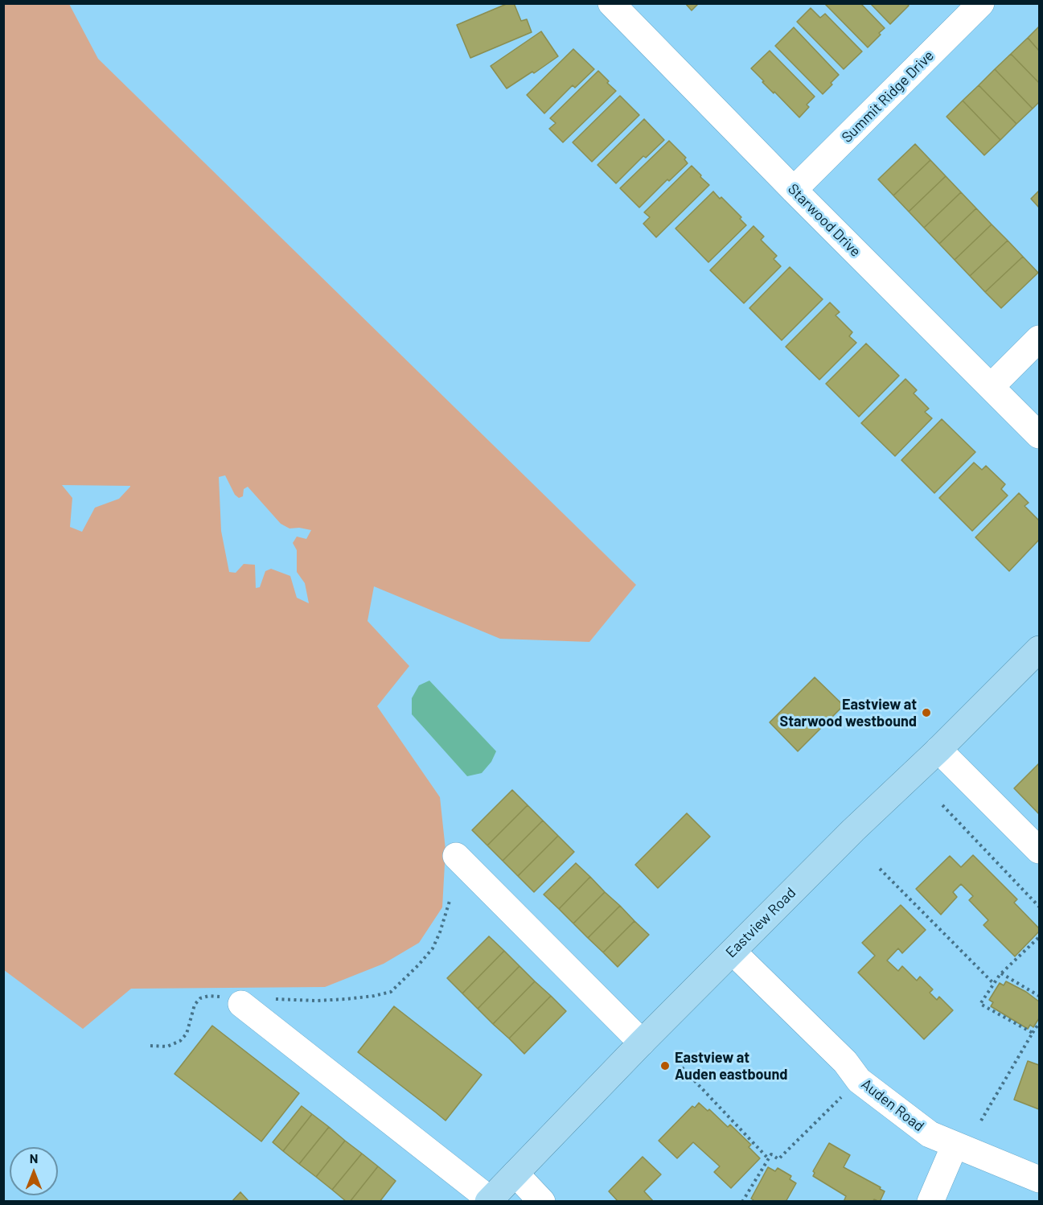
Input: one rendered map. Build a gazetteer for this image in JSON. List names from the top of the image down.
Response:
{
  "streets": {
    "main road": ["Eastview Road"],
    "street": ["Summit Ridge Drive", "Starwood Drive", "Auden Road"]
  },
  "crossings": [
    ["Summit Ridge Drive", "Starwood Drive"],
    ["Eastview Road", "Auden Road"]
  ],
  "places": ["Eastview at Starwood westbound", "Eastview at Auden eastbound"],
  "north": "top"
}
